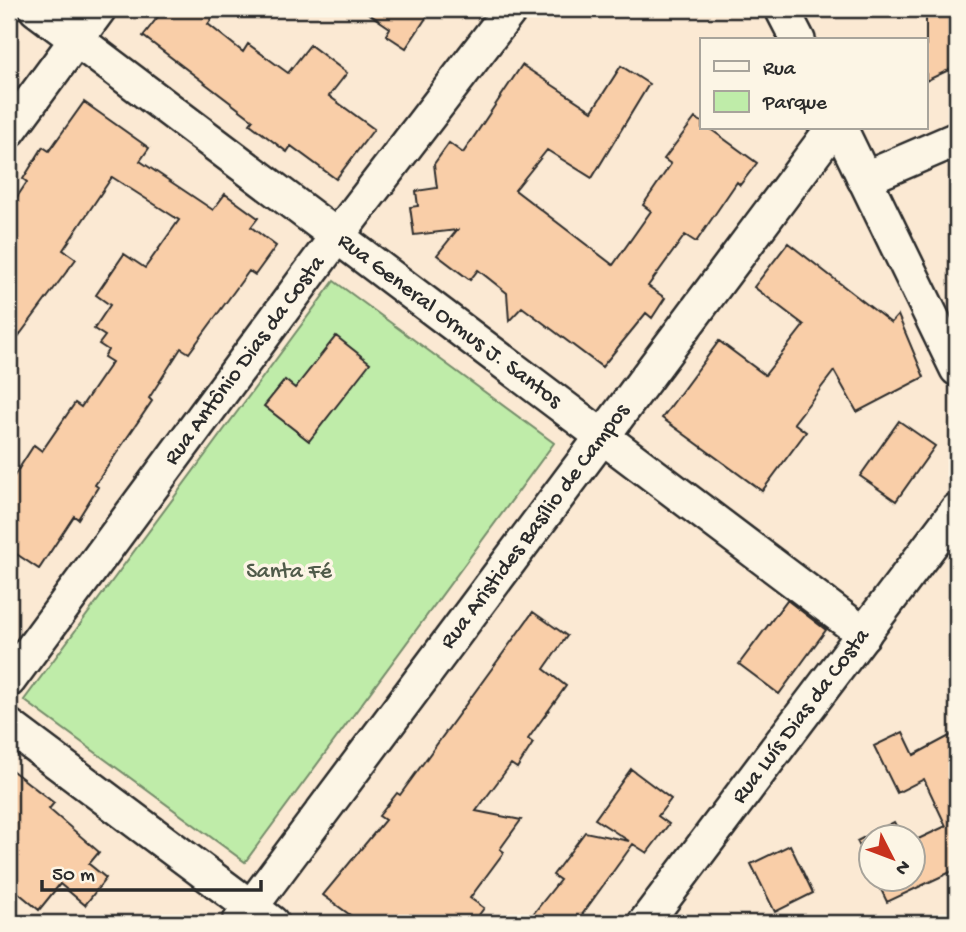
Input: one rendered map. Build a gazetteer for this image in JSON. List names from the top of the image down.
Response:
{
  "streets": {
    "street": [
      "Rua General Ormus J. Santos",
      "Rua Antônio Dias da Costa",
      "Rua Aristides Basílio de Campos",
      "Rua Luís Dias da Costa"
    ]
  },
  "crossings": [
    ["Rua General Ormus J. Santos", "Rua Antônio Dias da Costa"],
    ["Rua General Ormus J. Santos", "Rua Aristides Basílio de Campos"],
    ["Rua General Ormus J. Santos", "Rua Luís Dias da Costa"]
  ],
  "parks": ["Santa Fé"],
  "legend": ["Rua", "Parque"],
  "scale_bar": "50 m",
  "north": "bottom right"
}
